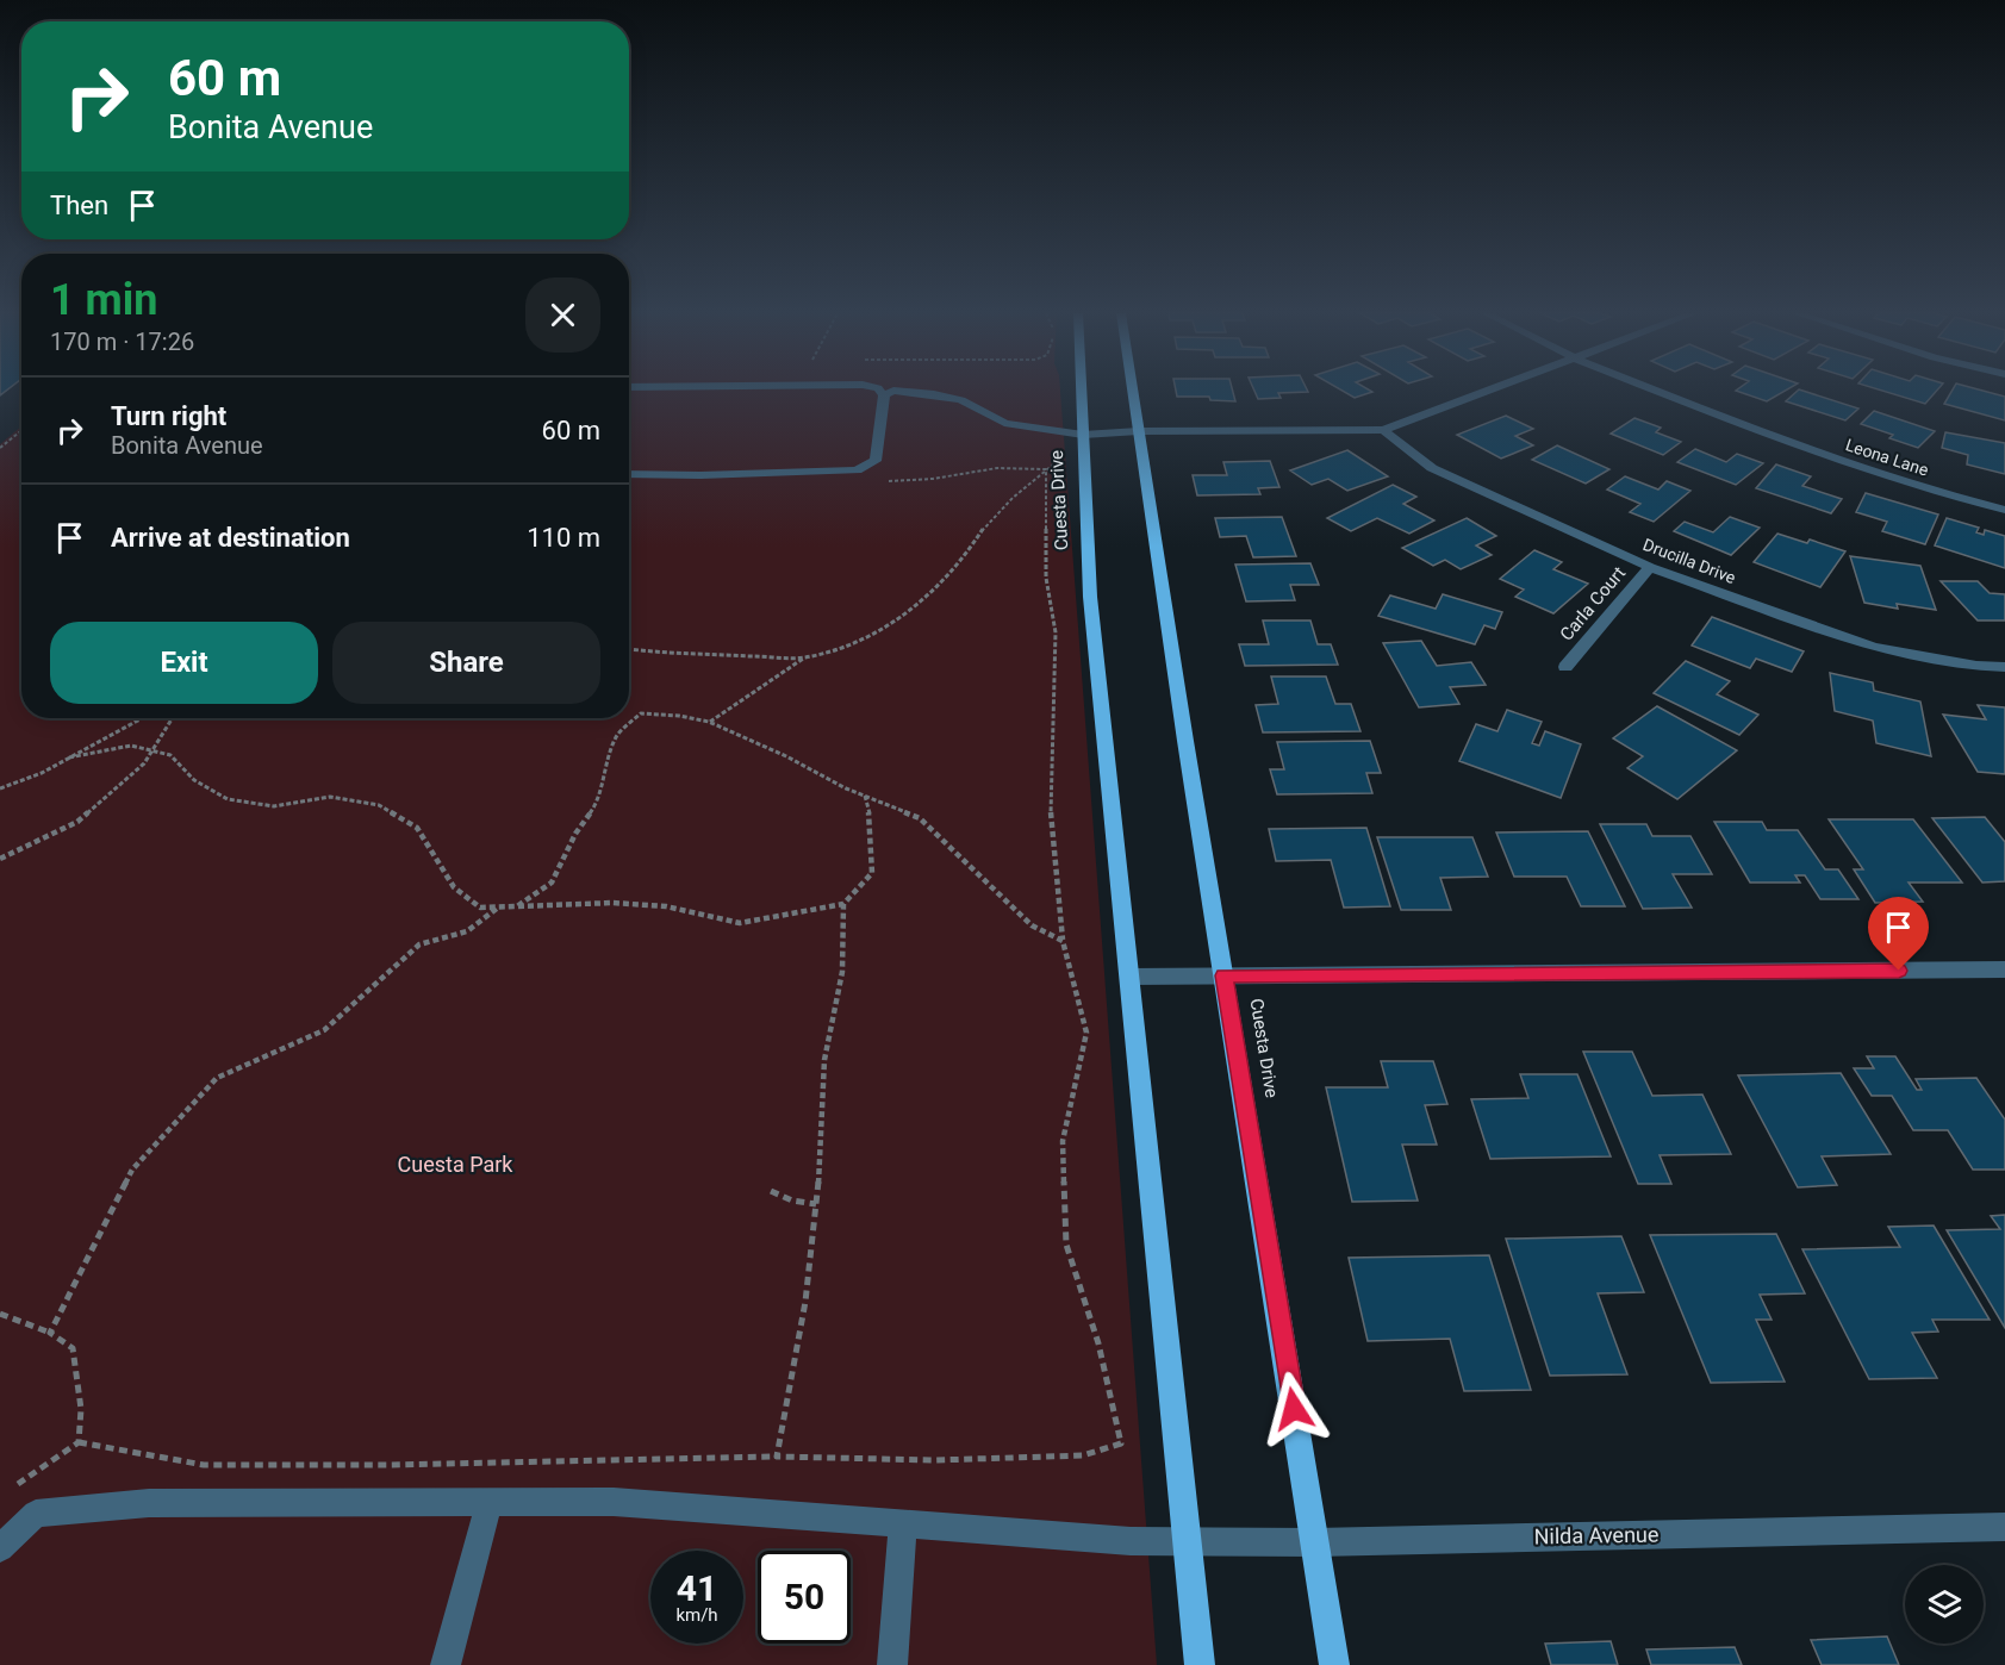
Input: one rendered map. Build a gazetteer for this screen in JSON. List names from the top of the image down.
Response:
{
  "streets": {
    "main road": ["Cuesta Drive"],
    "street": [
      "Leona Lane",
      "Drucilla Drive",
      "Carla Court",
      "Nilda Avenue"
    ]
  },
  "crossings": [
    ["Cuesta Drive", "Nilda Avenue"],
    ["Drucilla Drive", "Carla Court"]
  ],
  "parks": ["Cuesta Park"],
  "page": {
    "turn": ["60 m", "Bonita Avenue"],
    "then": "Then",
    "heading": ["1 min", "170 m · 17:26"],
    "list": [
      {
        "name": "Turn right",
        "note": "Bonita Avenue",
        "value": "60 m"
      },
      {
        "name": "Arrive at destination",
        "value": "110 m"
      }
    ],
    "buttons": ["Exit", "Share"],
    "speed": "41 km/h",
    "limit": "50"
  }
}
